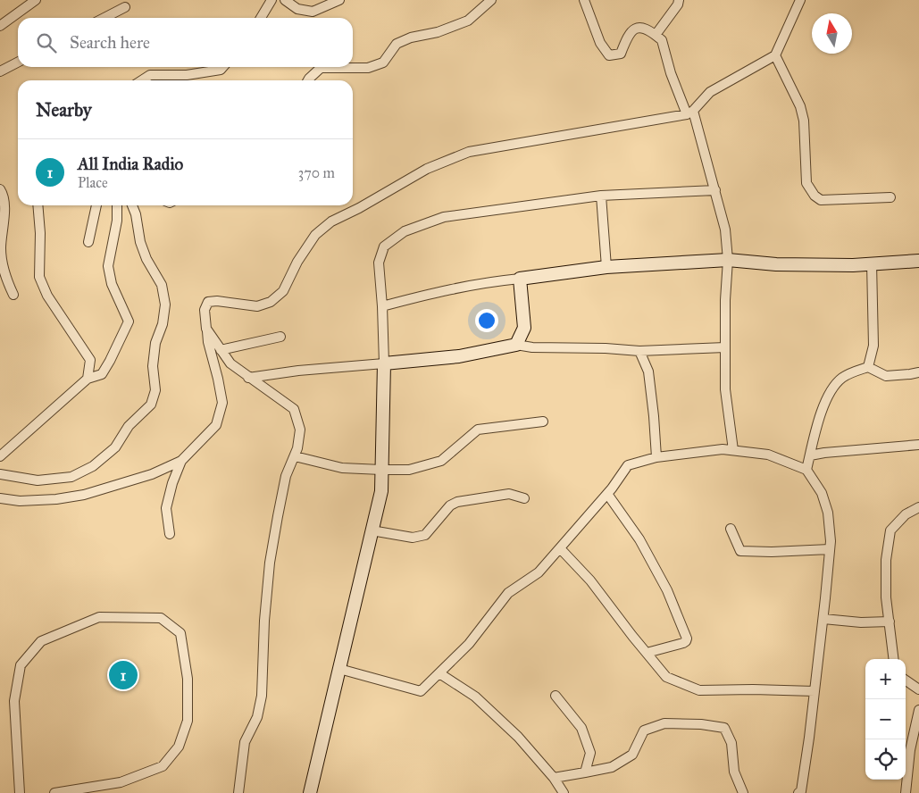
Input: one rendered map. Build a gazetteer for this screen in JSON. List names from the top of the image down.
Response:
{
  "north": "top",
  "page": {
    "search": "Search here",
    "heading": "Nearby",
    "list": [
      {
        "mark": "1",
        "name": "All India Radio",
        "note": "Place",
        "value": "370 m"
      }
    ],
    "map_buttons": ["+", "−"],
    "pins": "1"
  }
}
